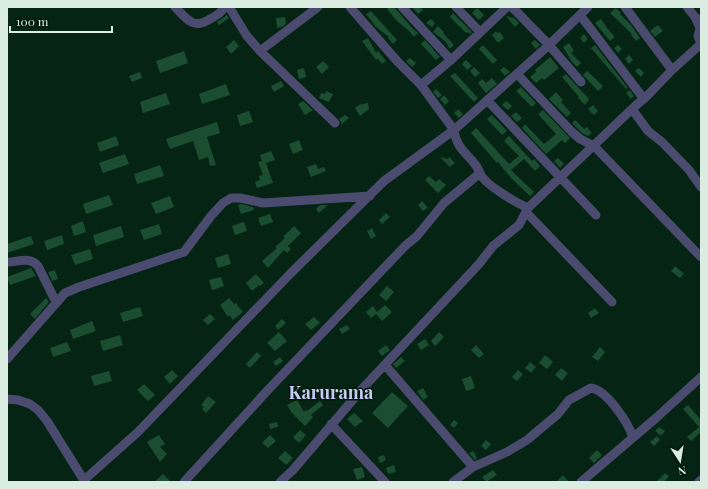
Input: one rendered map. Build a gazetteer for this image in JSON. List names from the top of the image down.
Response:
{
  "districts": ["Karurama"],
  "scale_bar": "100 m",
  "north": "bottom"
}
